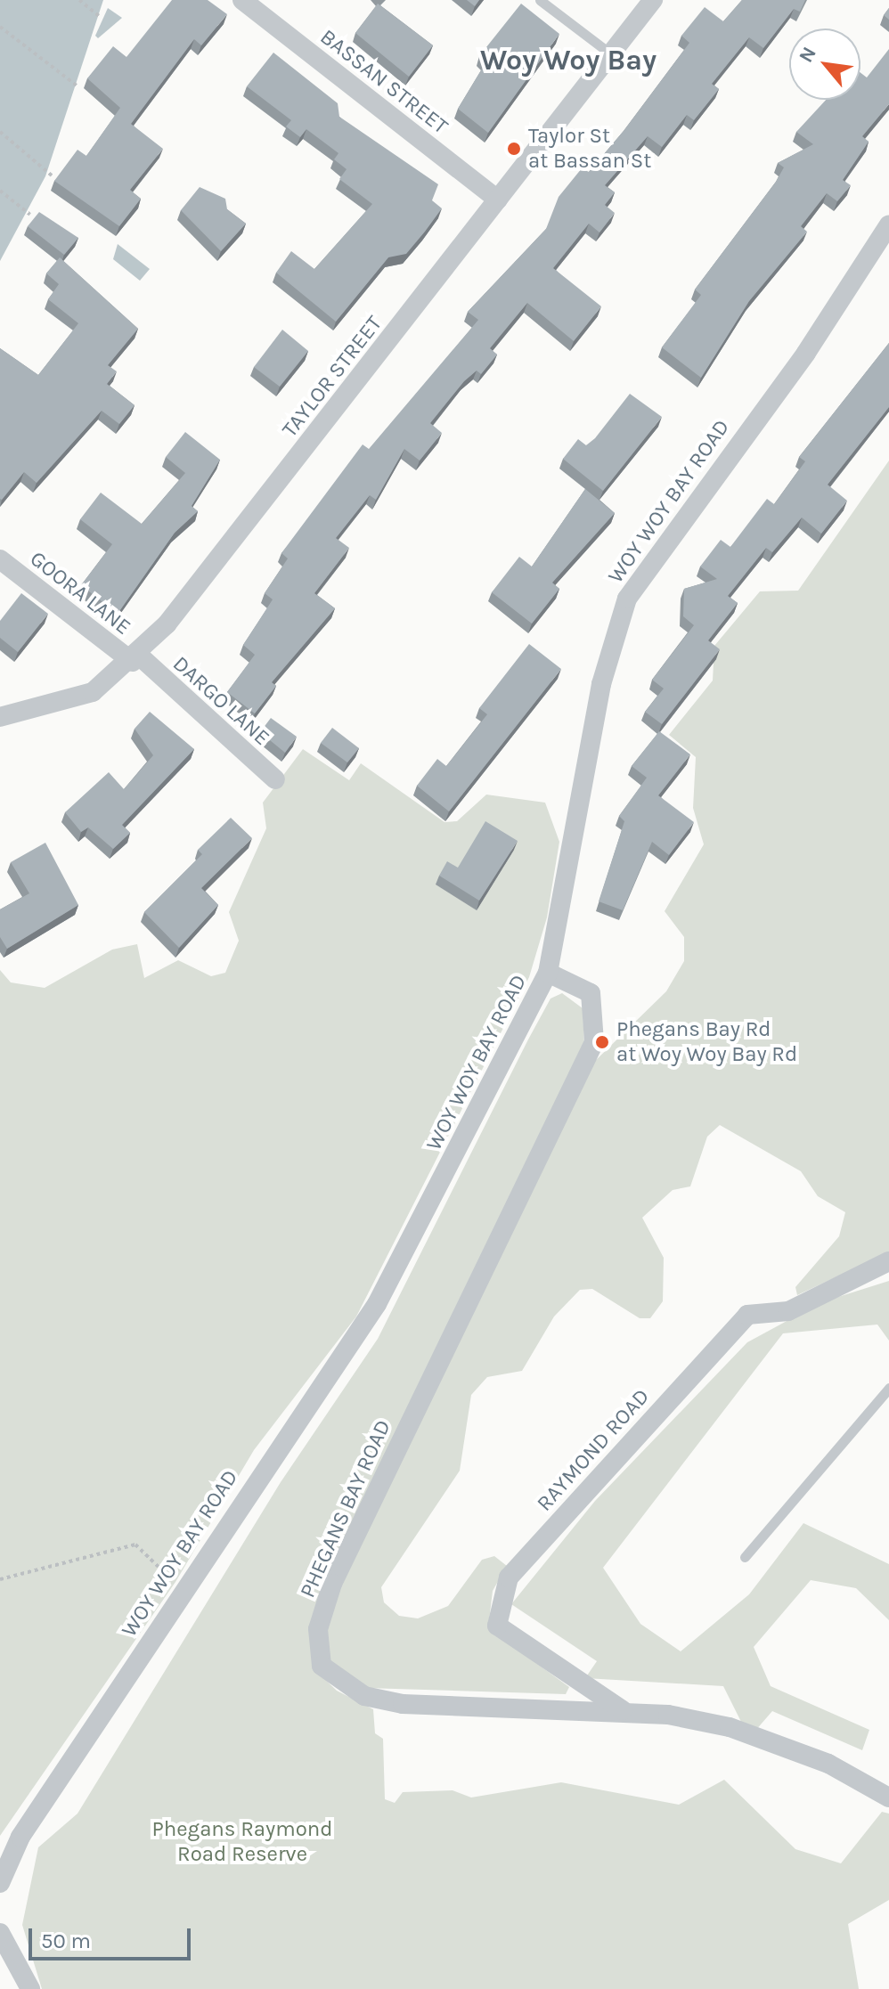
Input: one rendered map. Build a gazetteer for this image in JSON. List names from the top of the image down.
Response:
{
  "streets": {
    "street": [
      "BASSAN STREET",
      "TAYLOR STREET",
      "WOY WOY BAY ROAD",
      "GOORA LANE",
      "DARGO LANE",
      "RAYMOND ROAD",
      "PHEGANS BAY ROAD"
    ]
  },
  "crossings": [
    ["BASSAN STREET", "TAYLOR STREET"],
    ["TAYLOR STREET", "GOORA LANE"],
    ["TAYLOR STREET", "DARGO LANE"],
    ["WOY WOY BAY ROAD", "PHEGANS BAY ROAD"],
    ["GOORA LANE", "DARGO LANE"],
    ["RAYMOND ROAD", "PHEGANS BAY ROAD"]
  ],
  "districts": ["Woy Woy Bay"],
  "parks": ["Phegans Raymond Road Reserve"],
  "places": ["Taylor St at Bassan St", "Phegans Bay Rd at Woy Woy Bay Rd"],
  "scale_bar": "50 m",
  "north": "top left"
}
